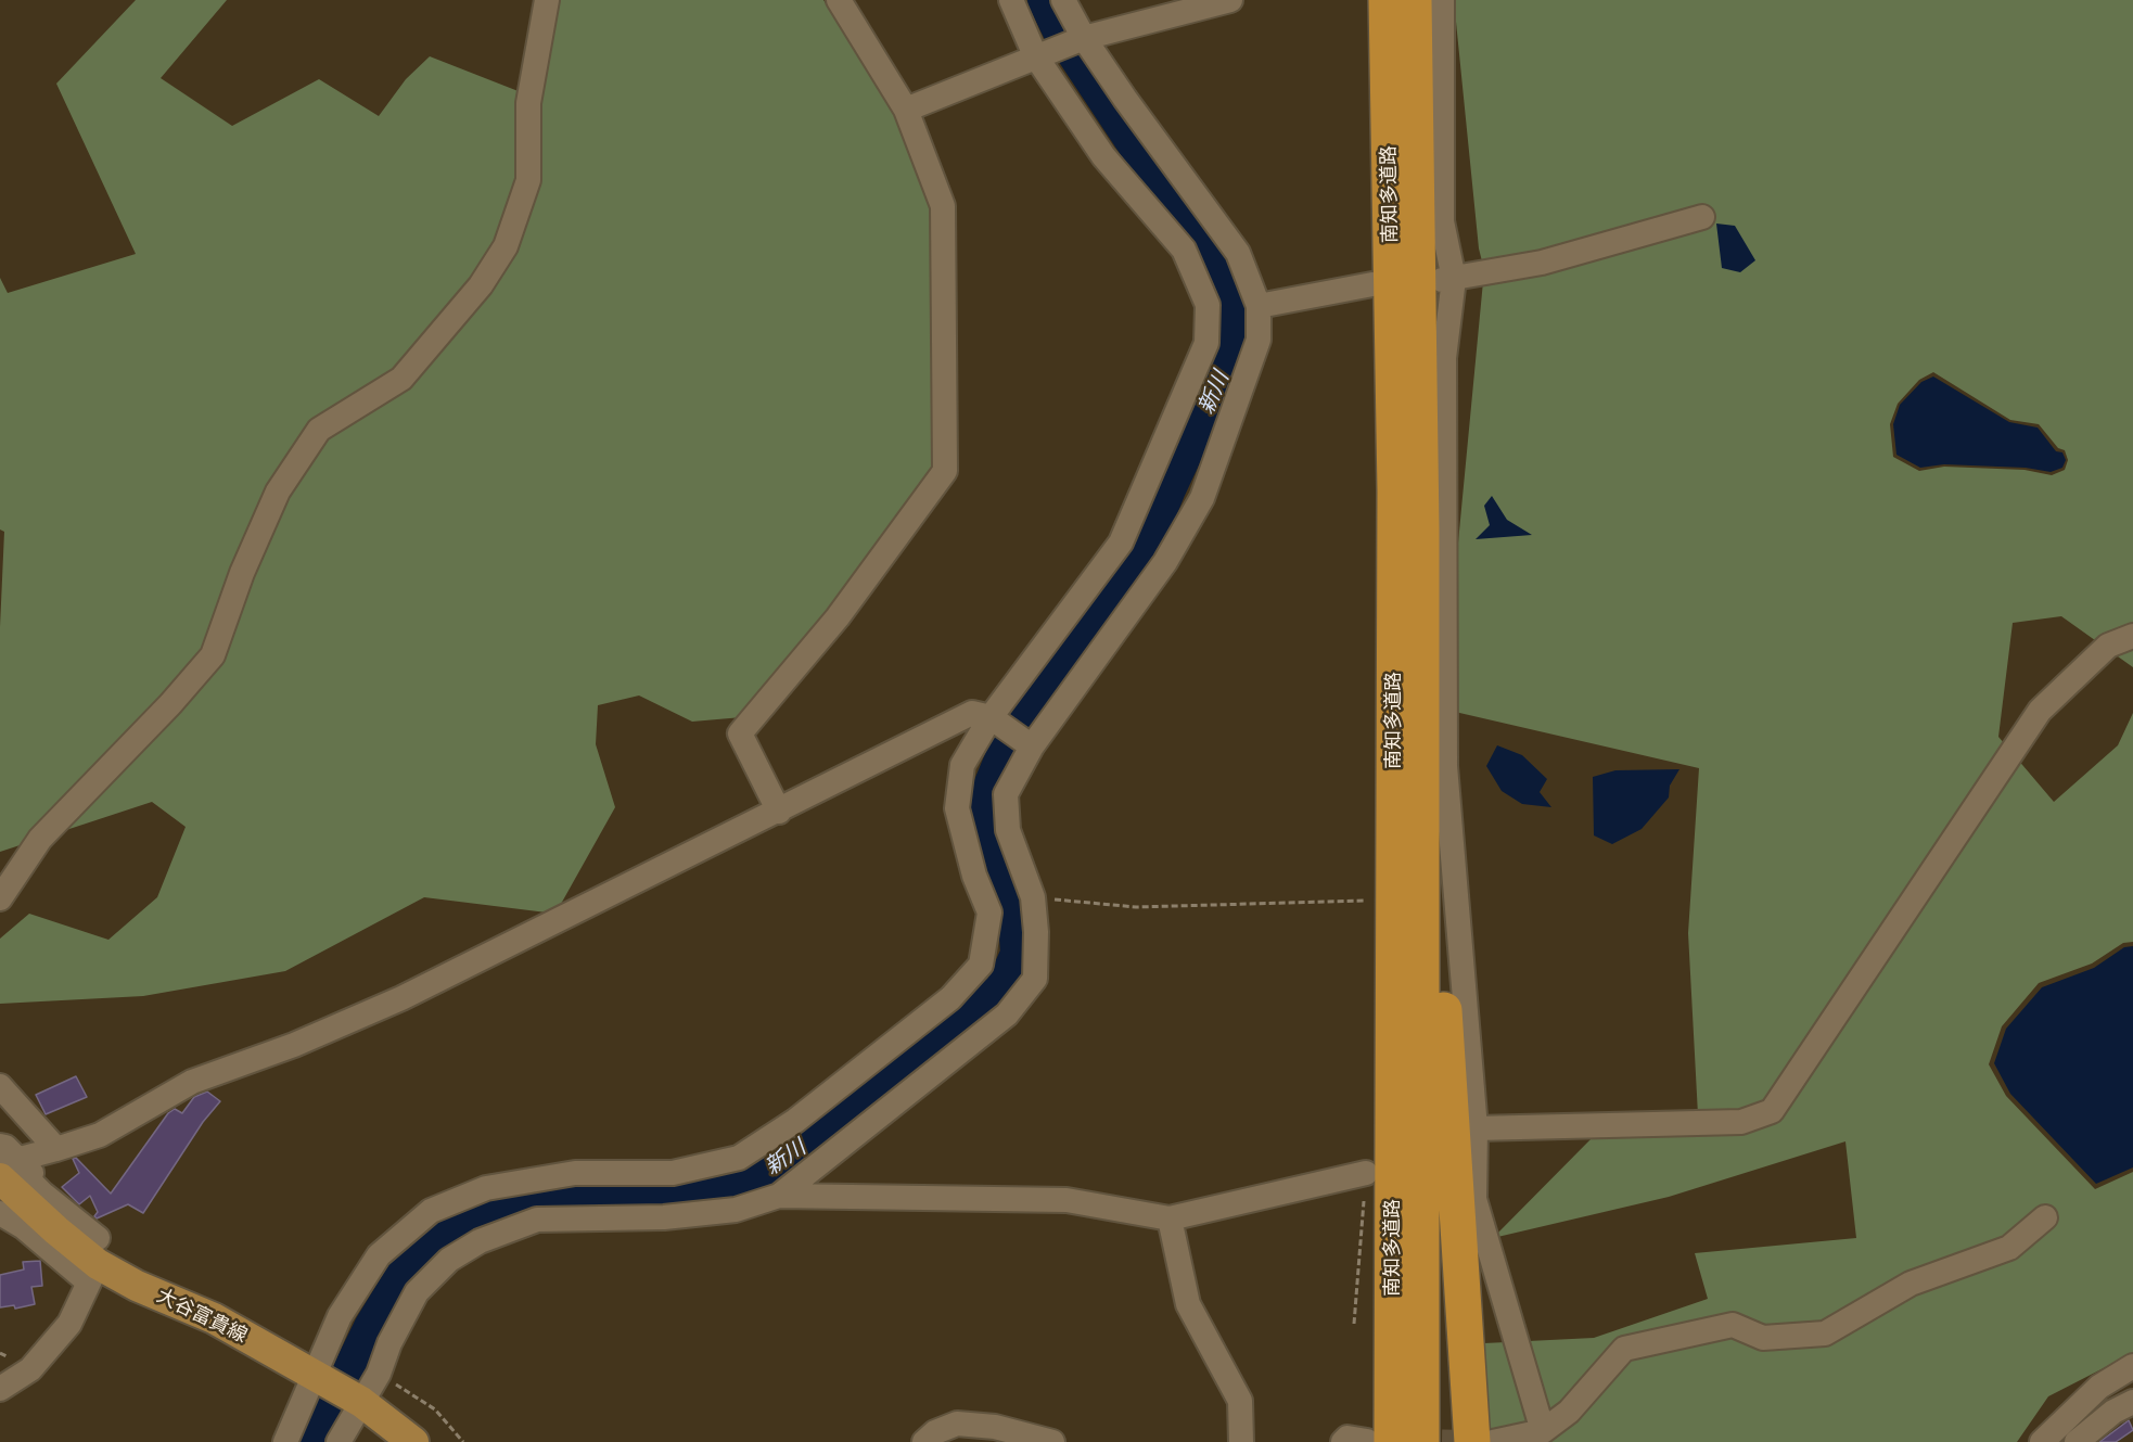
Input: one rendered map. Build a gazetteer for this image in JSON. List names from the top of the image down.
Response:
{
  "streets": {
    "highway": ["南知多道路"],
    "main road": ["大谷富貴線"]
  },
  "water": ["新川"]
}
